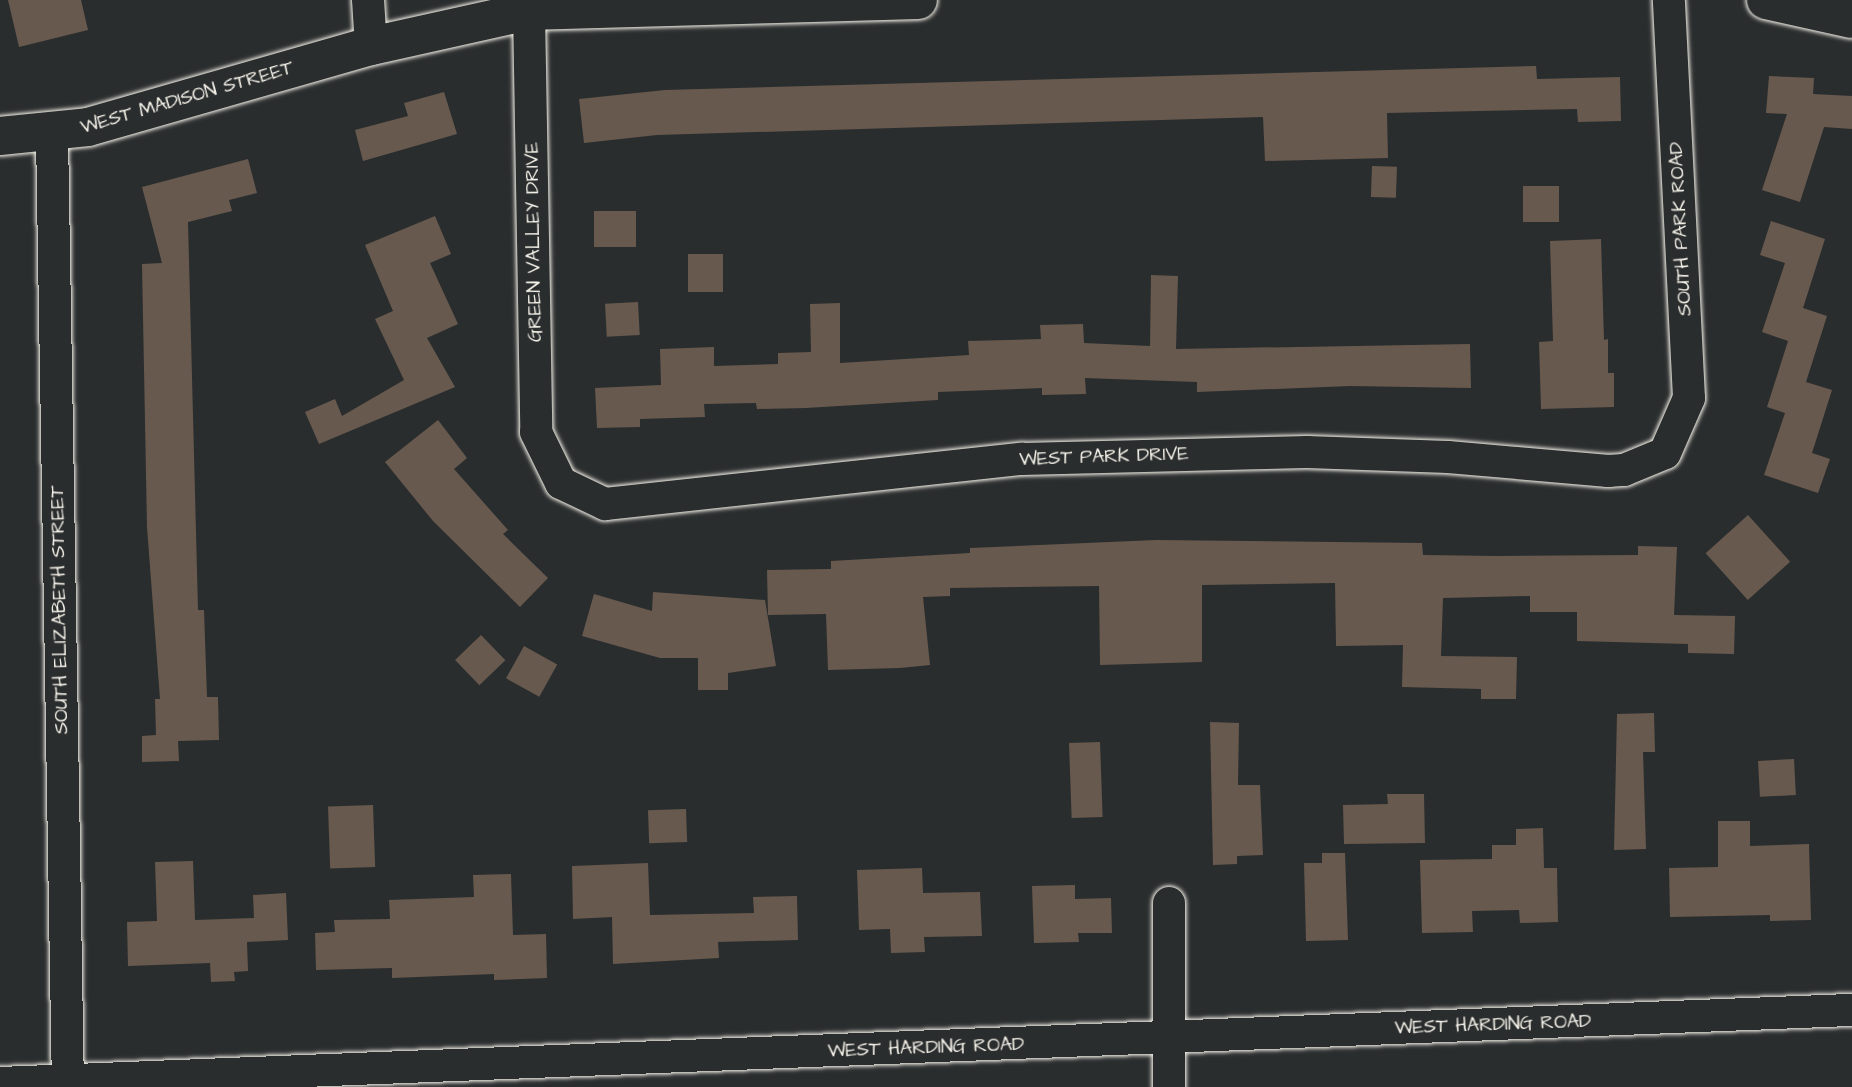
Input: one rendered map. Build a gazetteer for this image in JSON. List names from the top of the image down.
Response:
{
  "streets": {
    "street": [
      "WEST MADISON STREET",
      "SOUTH PARK ROAD",
      "GREEN VALLEY DRIVE",
      "WEST PARK DRIVE",
      "SOUTH ELIZABETH STREET",
      "WEST HARDING ROAD"
    ]
  },
  "crossings": [
    ["WEST MADISON STREET", "GREEN VALLEY DRIVE"],
    ["WEST MADISON STREET", "SOUTH ELIZABETH STREET"],
    ["SOUTH PARK ROAD", "WEST PARK DRIVE"],
    ["GREEN VALLEY DRIVE", "WEST PARK DRIVE"],
    ["SOUTH ELIZABETH STREET", "WEST HARDING ROAD"]
  ]
}
